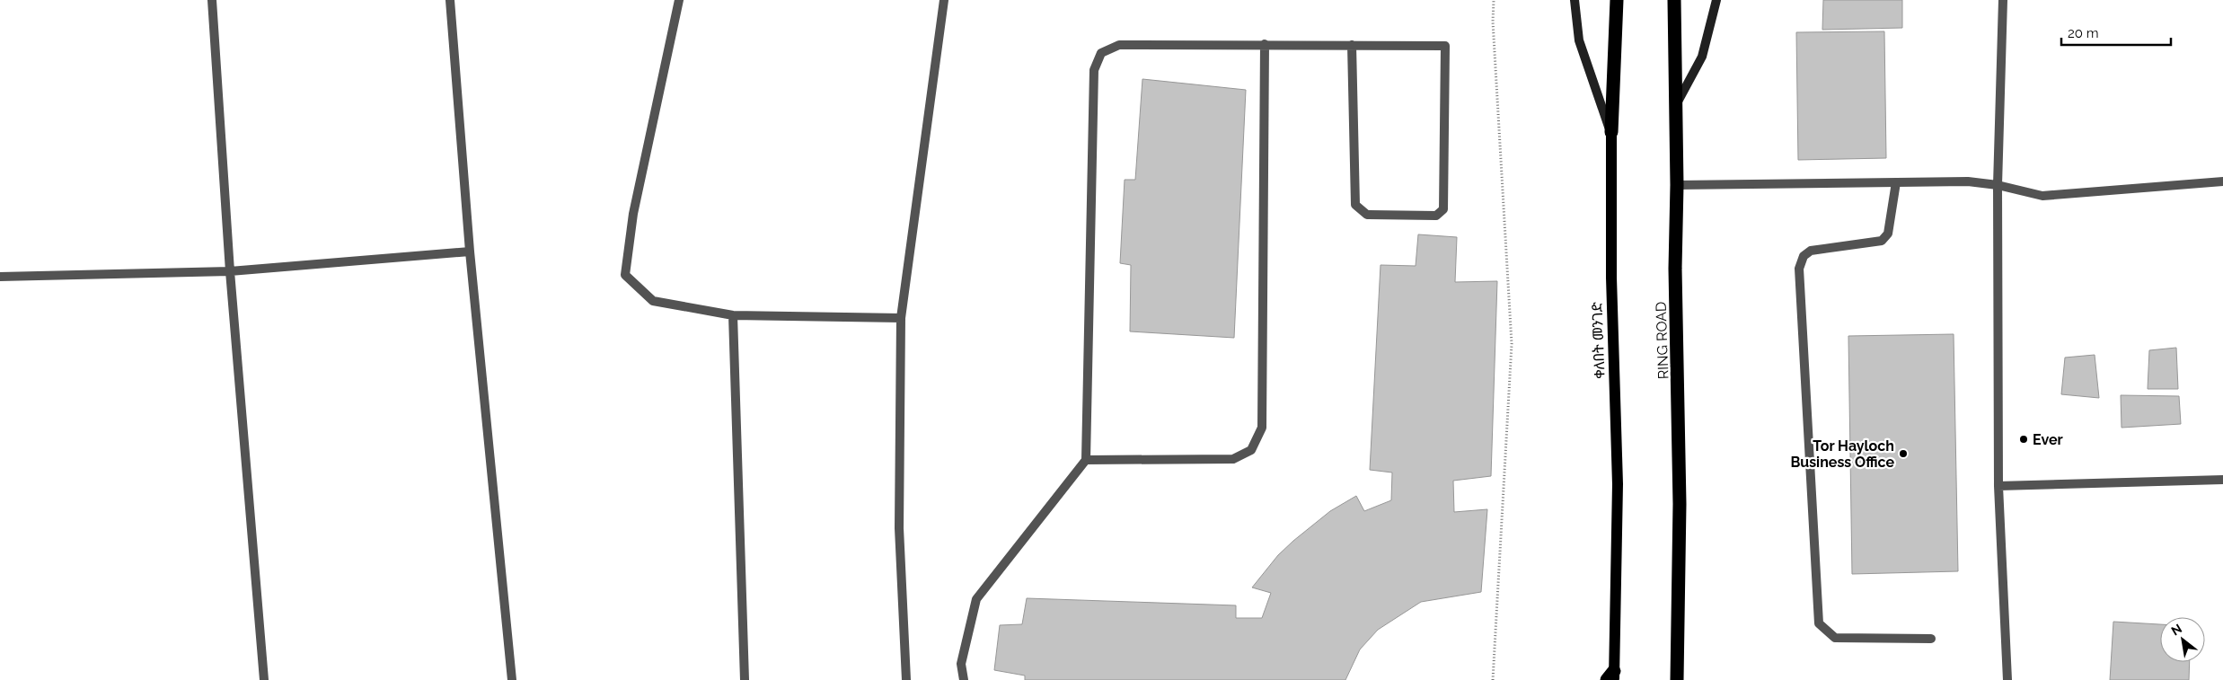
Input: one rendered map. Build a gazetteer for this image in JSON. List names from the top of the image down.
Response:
{
  "streets": {
    "highway": ["ቀለበት መንገድ", "RING ROAD"]
  },
  "places": ["Ever", "Tor Hayloch Business Office"],
  "scale_bar": "20 m",
  "north": "top left"
}
